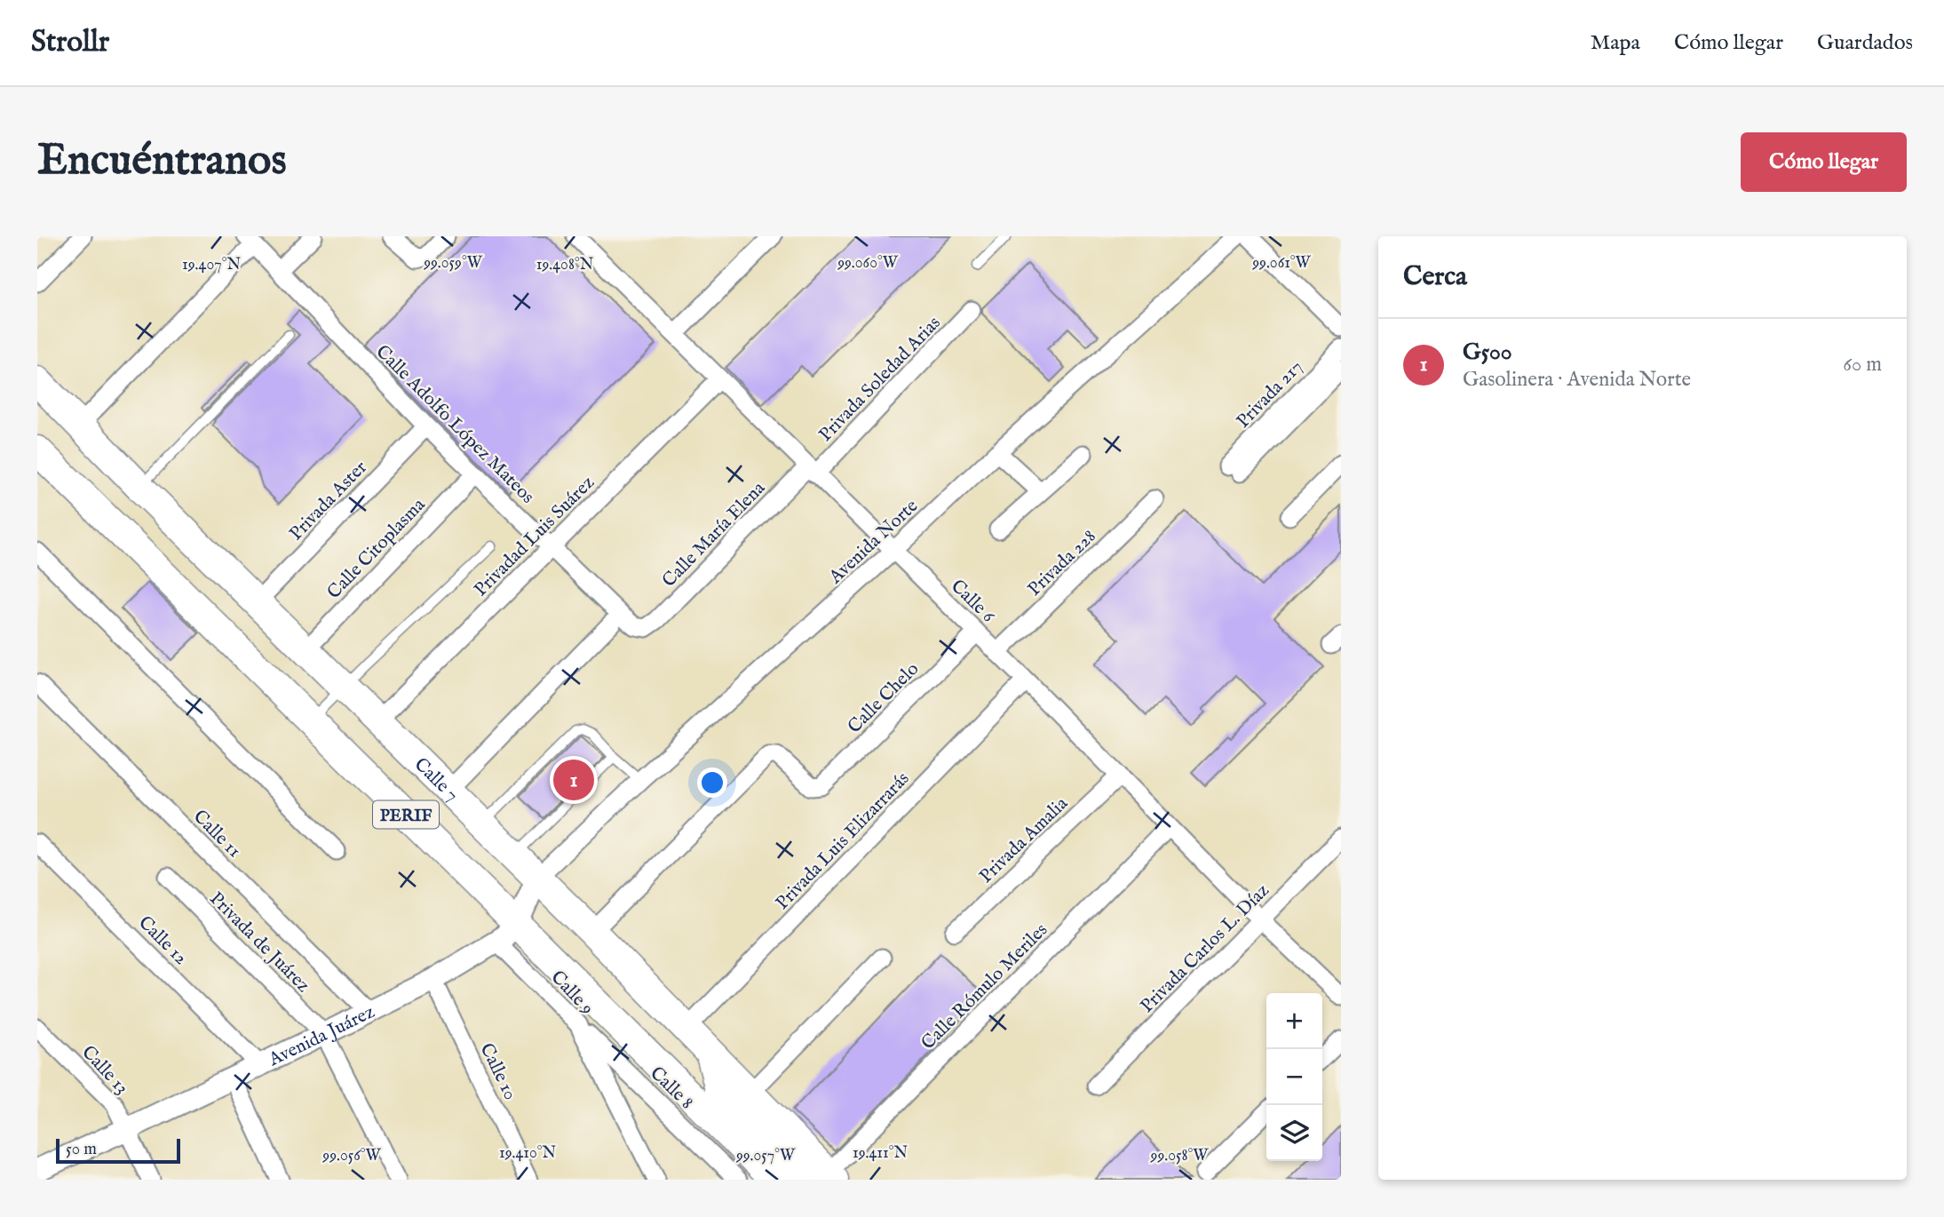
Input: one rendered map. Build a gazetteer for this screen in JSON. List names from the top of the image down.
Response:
{
  "streets": {
    "main road": ["Calle 7", "PERIF"],
    "street": [
      "Privada Soledad Arias",
      "Privada 217",
      "Calle Adolfo López Mateos",
      "Privada Aster",
      "Calle María Elena",
      "Privadad Luis Suárez",
      "Avenida Norte",
      "Calle Citoplasma",
      "Privada 228",
      "Calle 6",
      "Calle Chelo",
      "Calle 11",
      "Privada Amalia",
      "Privada Luis Elizarrarás",
      "Calle 12",
      "Privada de Juárez",
      "Privada Carlos L. Díaz",
      "Calle Rómulo Meriles",
      "Calle 9",
      "Avenida Juárez",
      "Calle 13",
      "Calle 10",
      "Calle 8"
    ]
  },
  "crossings": [
    ["Privada Soledad Arias", "Calle María Elena"],
    ["Privada Soledad Arias", "Calle 6"],
    ["Calle Adolfo López Mateos", "Privada Aster"],
    ["Calle Adolfo López Mateos", "Calle María Elena"],
    ["Calle Adolfo López Mateos", "Privadad Luis Suárez"],
    ["Calle Adolfo López Mateos", "Calle Citoplasma"],
    ["Privada Aster", "Calle 7"],
    ["Calle María Elena", "Calle 6"],
    ["Privadad Luis Suárez", "Calle 6"],
    ["Privadad Luis Suárez", "Calle 7"],
    ["Avenida Norte", "Calle 6"],
    ["Avenida Norte", "Calle 7"],
    ["Calle Citoplasma", "Calle 7"],
    ["Privada 228", "Calle 6"],
    ["Calle 6", "Calle Chelo"],
    ["Calle 6", "Privada Amalia"],
    ["Calle 6", "Privada Luis Elizarrarás"],
    ["Calle 6", "Privada Carlos L. Díaz"],
    ["Calle 6", "Calle Rómulo Meriles"],
    ["Calle Chelo", "Calle 7"],
    ["Calle 7", "Privada Luis Elizarrarás"],
    ["PERIF", "Calle 9"],
    ["PERIF", "Avenida Juárez"],
    ["Calle 11", "Avenida Juárez"],
    ["Calle 12", "Avenida Juárez"],
    ["Privada de Juárez", "Avenida Juárez"],
    ["Calle 9", "Avenida Juárez"],
    ["Calle 9", "Calle 8"],
    ["Avenida Juárez", "Calle 13"],
    ["Avenida Juárez", "Calle 10"]
  ],
  "scale_bar": "50 m",
  "page": {
    "header": "Strollr",
    "nav": ["Mapa", "Cómo llegar", "Guardados"],
    "buttons": "Cómo llegar",
    "title": "Encuéntranos",
    "heading": "Cerca",
    "list": [
      {
        "mark": "1",
        "name": "G500",
        "note": "Gasolinera · Avenida Norte",
        "value": "60 m"
      }
    ],
    "pins": "1",
    "map_buttons": ["+", "−"],
    "scale": "50 m"
  },
  "coordinates": [
    "99.059°W",
    "99.060°W",
    "99.061°W",
    "19.407°N",
    "19.408°N",
    "19.410°N",
    "19.411°N",
    "99.056°W",
    "99.057°W",
    "99.058°W"
  ]
}
